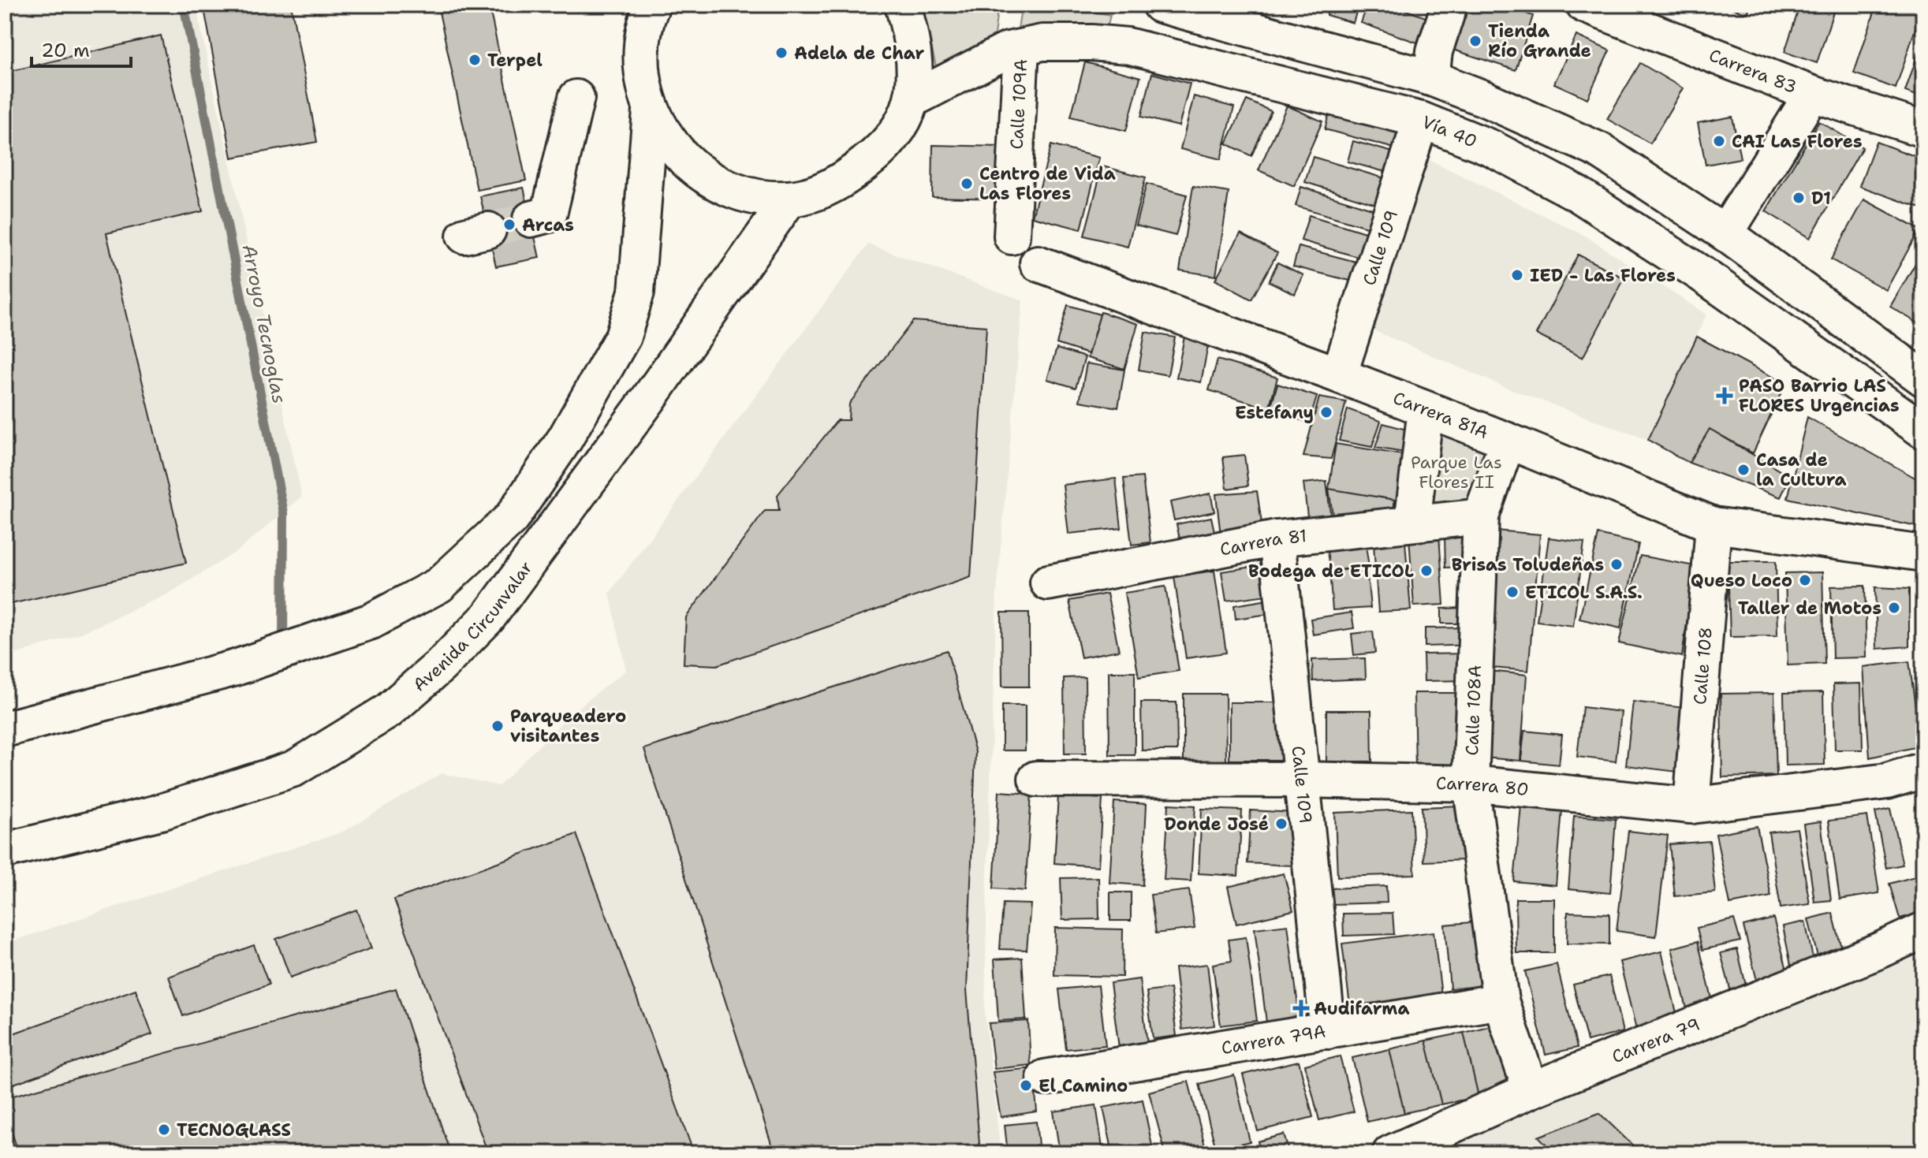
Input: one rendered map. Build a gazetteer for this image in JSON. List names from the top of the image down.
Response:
{
  "streets": {
    "main road": [
      "Carrera 83",
      "Calle 109A",
      "Vía 40",
      "Calle 109",
      "Carrera 81A",
      "Carrera 81",
      "Avenida Circunvalar",
      "Calle 108",
      "Calle 108A",
      "Carrera 80",
      "Carrera 79A",
      "Carrera 79"
    ]
  },
  "crossings": [
    ["Calle 109A", "Vía 40"],
    ["Vía 40", "Calle 109"],
    ["Calle 109", "Carrera 81A"],
    ["Calle 109", "Carrera 81"],
    ["Calle 109", "Carrera 80"],
    ["Calle 109", "Carrera 79A"],
    ["Carrera 81A", "Calle 108"],
    ["Carrera 81A", "Calle 108A"],
    ["Carrera 81", "Calle 108A"],
    ["Calle 108", "Carrera 80"],
    ["Calle 108A", "Carrera 80"],
    ["Calle 108A", "Carrera 79A"],
    ["Calle 108A", "Carrera 79"]
  ],
  "water": ["Arroyo Tecnoglas"],
  "parks": ["Parque Las Flores II"],
  "places": {
    "other": [
      "Tienda Río Grande",
      "Adela de Char",
      "Terpel",
      "CAI Las Flores",
      "Centro de Vida Las Flores",
      "D1",
      "Arcas",
      "IED - Las Flores",
      "Estefany",
      "Casa de la Cultura",
      "Brisas Toludeñas",
      "Bodega de ETICOL",
      "Queso Loco",
      "ETICOL S.A.S.",
      "Taller de Motos",
      "Parqueadero visitantes",
      "Donde José",
      "El Camino",
      "TECNOGLASS"
    ],
    "health": ["PASO Barrio LAS FLORES Urgencias", "Audifarma"]
  },
  "scale_bar": "20 m"
}
